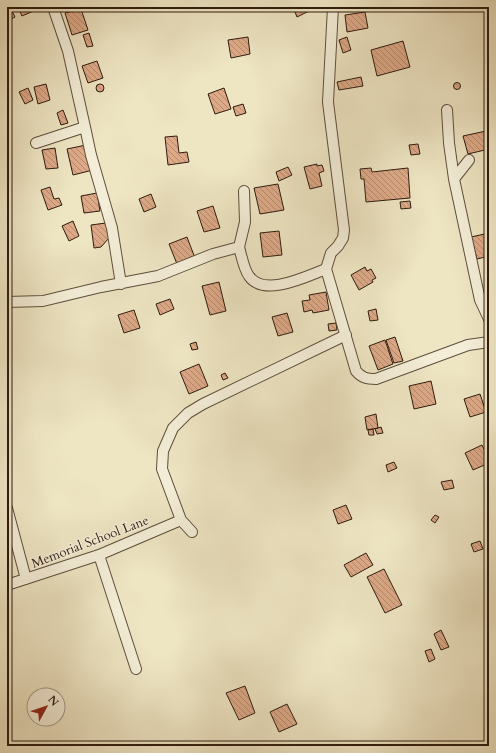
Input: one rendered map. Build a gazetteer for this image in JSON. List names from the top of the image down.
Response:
{
  "streets": {
    "street": ["Memorial School Lane"]
  },
  "north": "top right"
}
